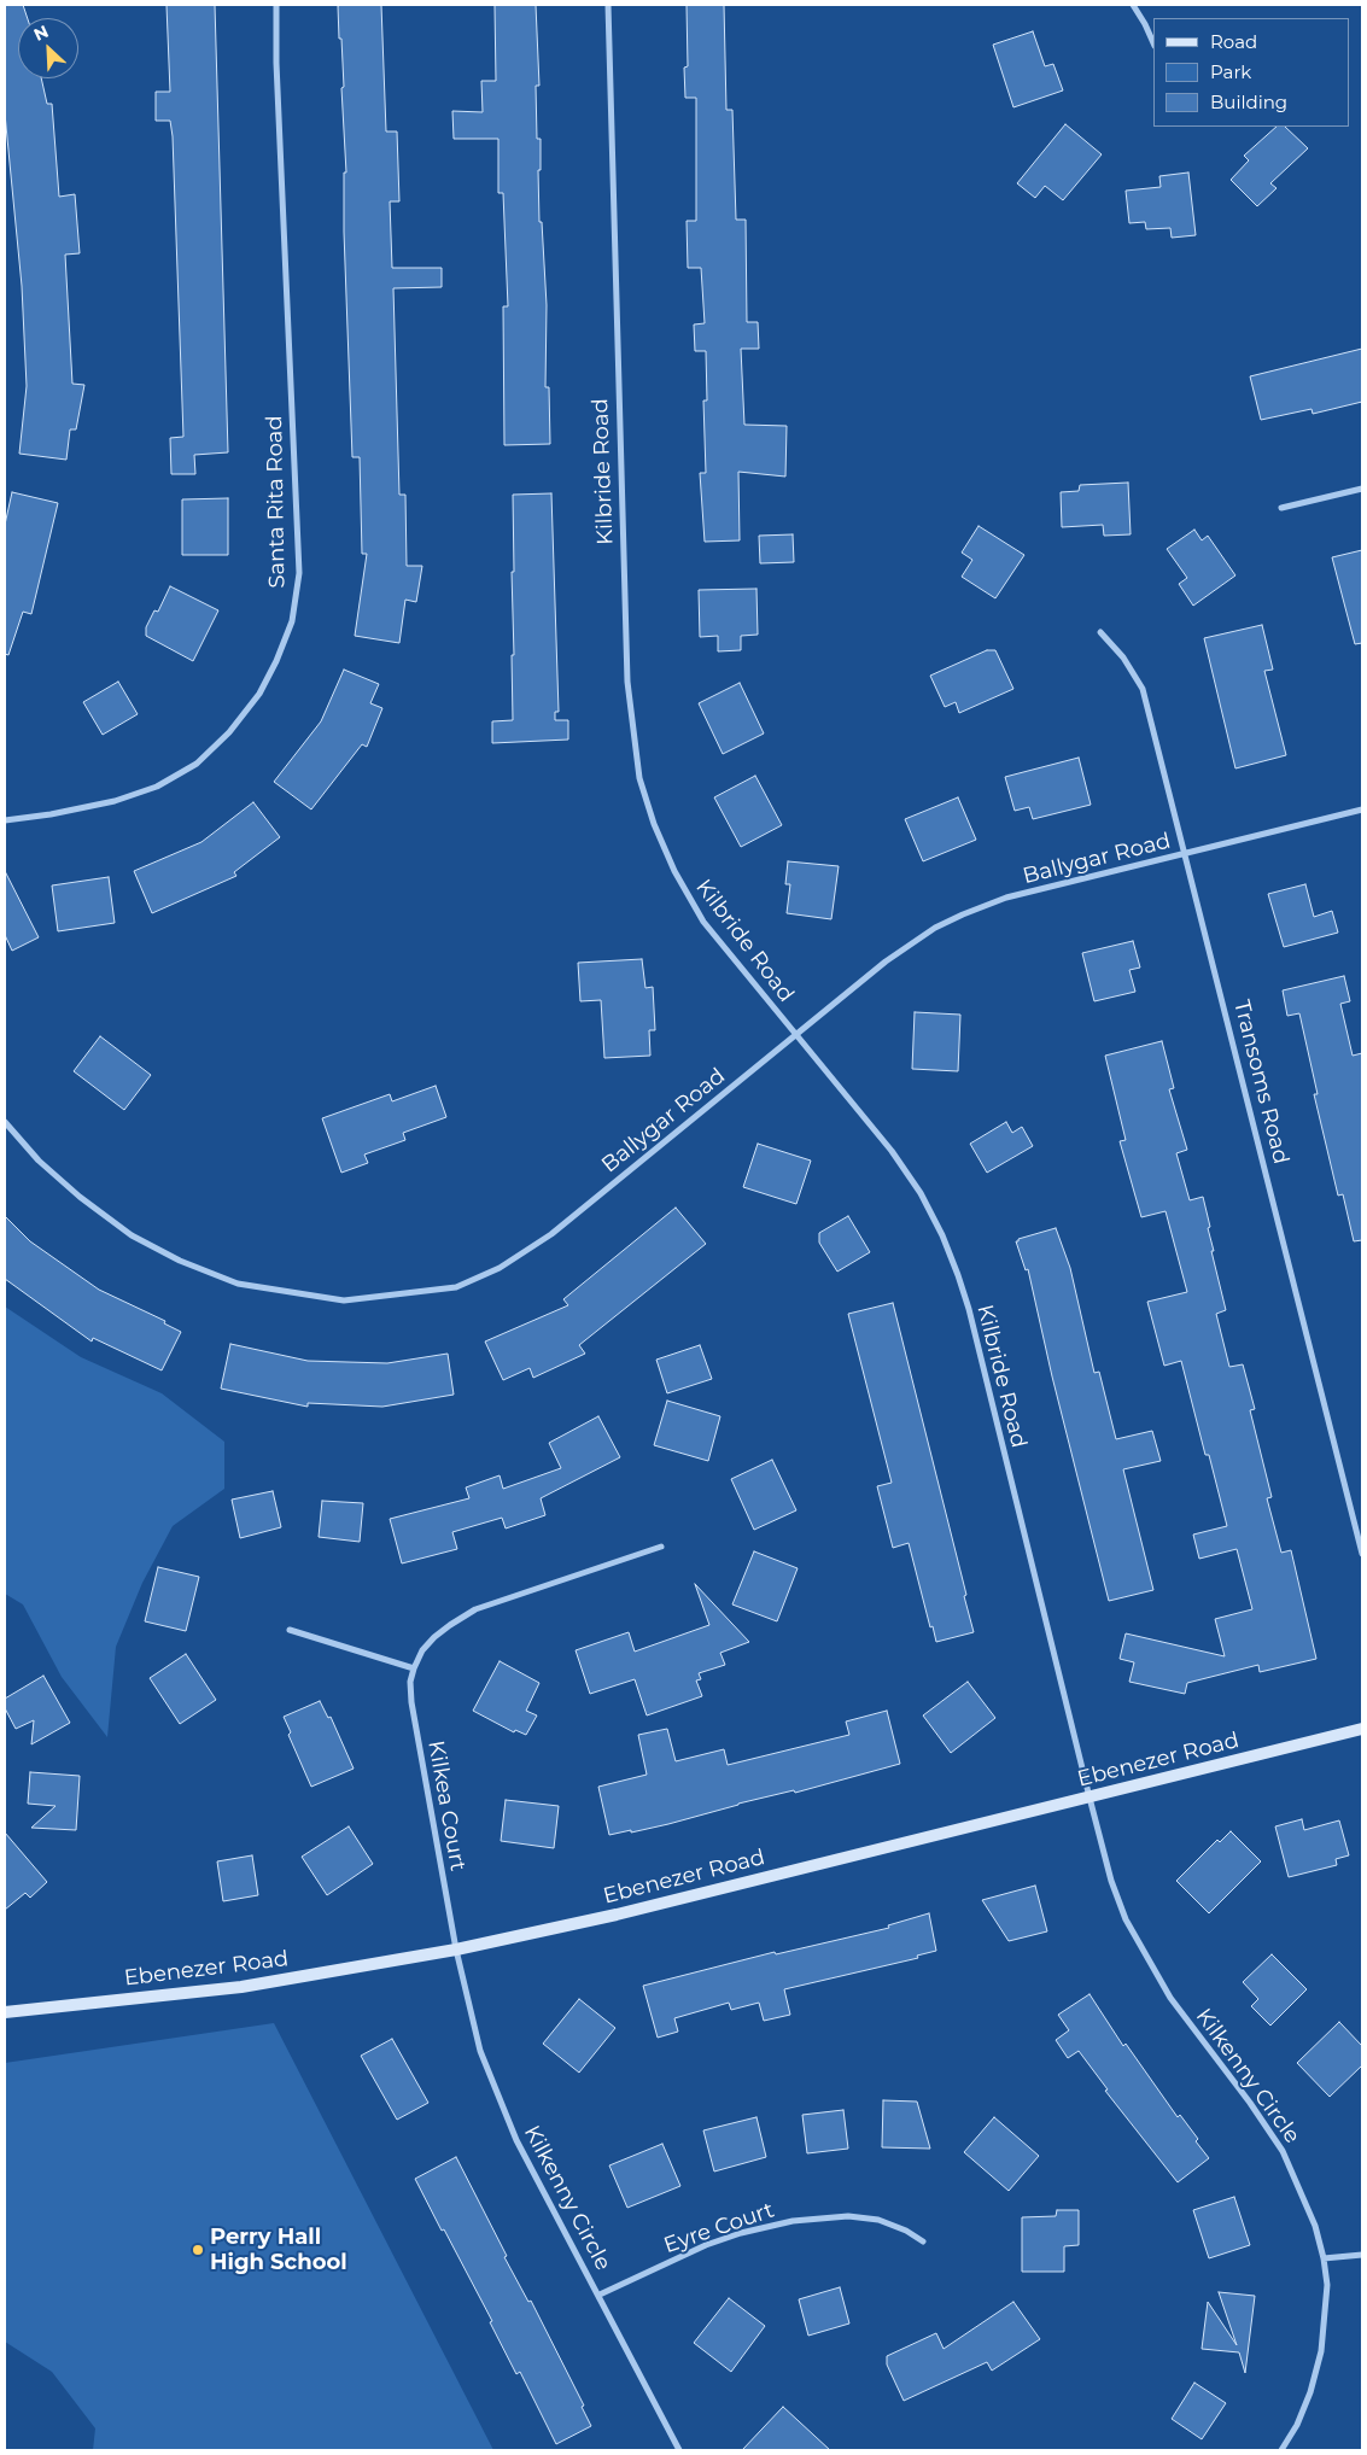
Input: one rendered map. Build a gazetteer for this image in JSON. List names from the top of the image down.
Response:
{
  "streets": {
    "street": [
      "Kilbride Road",
      "Santa Rita Road",
      "Ballygar Road",
      "Transoms Road",
      "Ebenezer Road",
      "Kilkea Court",
      "Kilkenny Circle",
      "Eyre Court"
    ]
  },
  "crossings": [
    ["Kilbride Road", "Ballygar Road"],
    ["Kilbride Road", "Ebenezer Road"],
    ["Kilbride Road", "Kilkenny Circle"],
    ["Ballygar Road", "Transoms Road"],
    ["Ebenezer Road", "Kilkea Court"],
    ["Ebenezer Road", "Kilkenny Circle"],
    ["Kilkea Court", "Kilkenny Circle"],
    ["Kilkenny Circle", "Eyre Court"]
  ],
  "places": ["Perry Hall High School"],
  "legend": ["Road", "Park", "Building"],
  "north": "top left"
}
